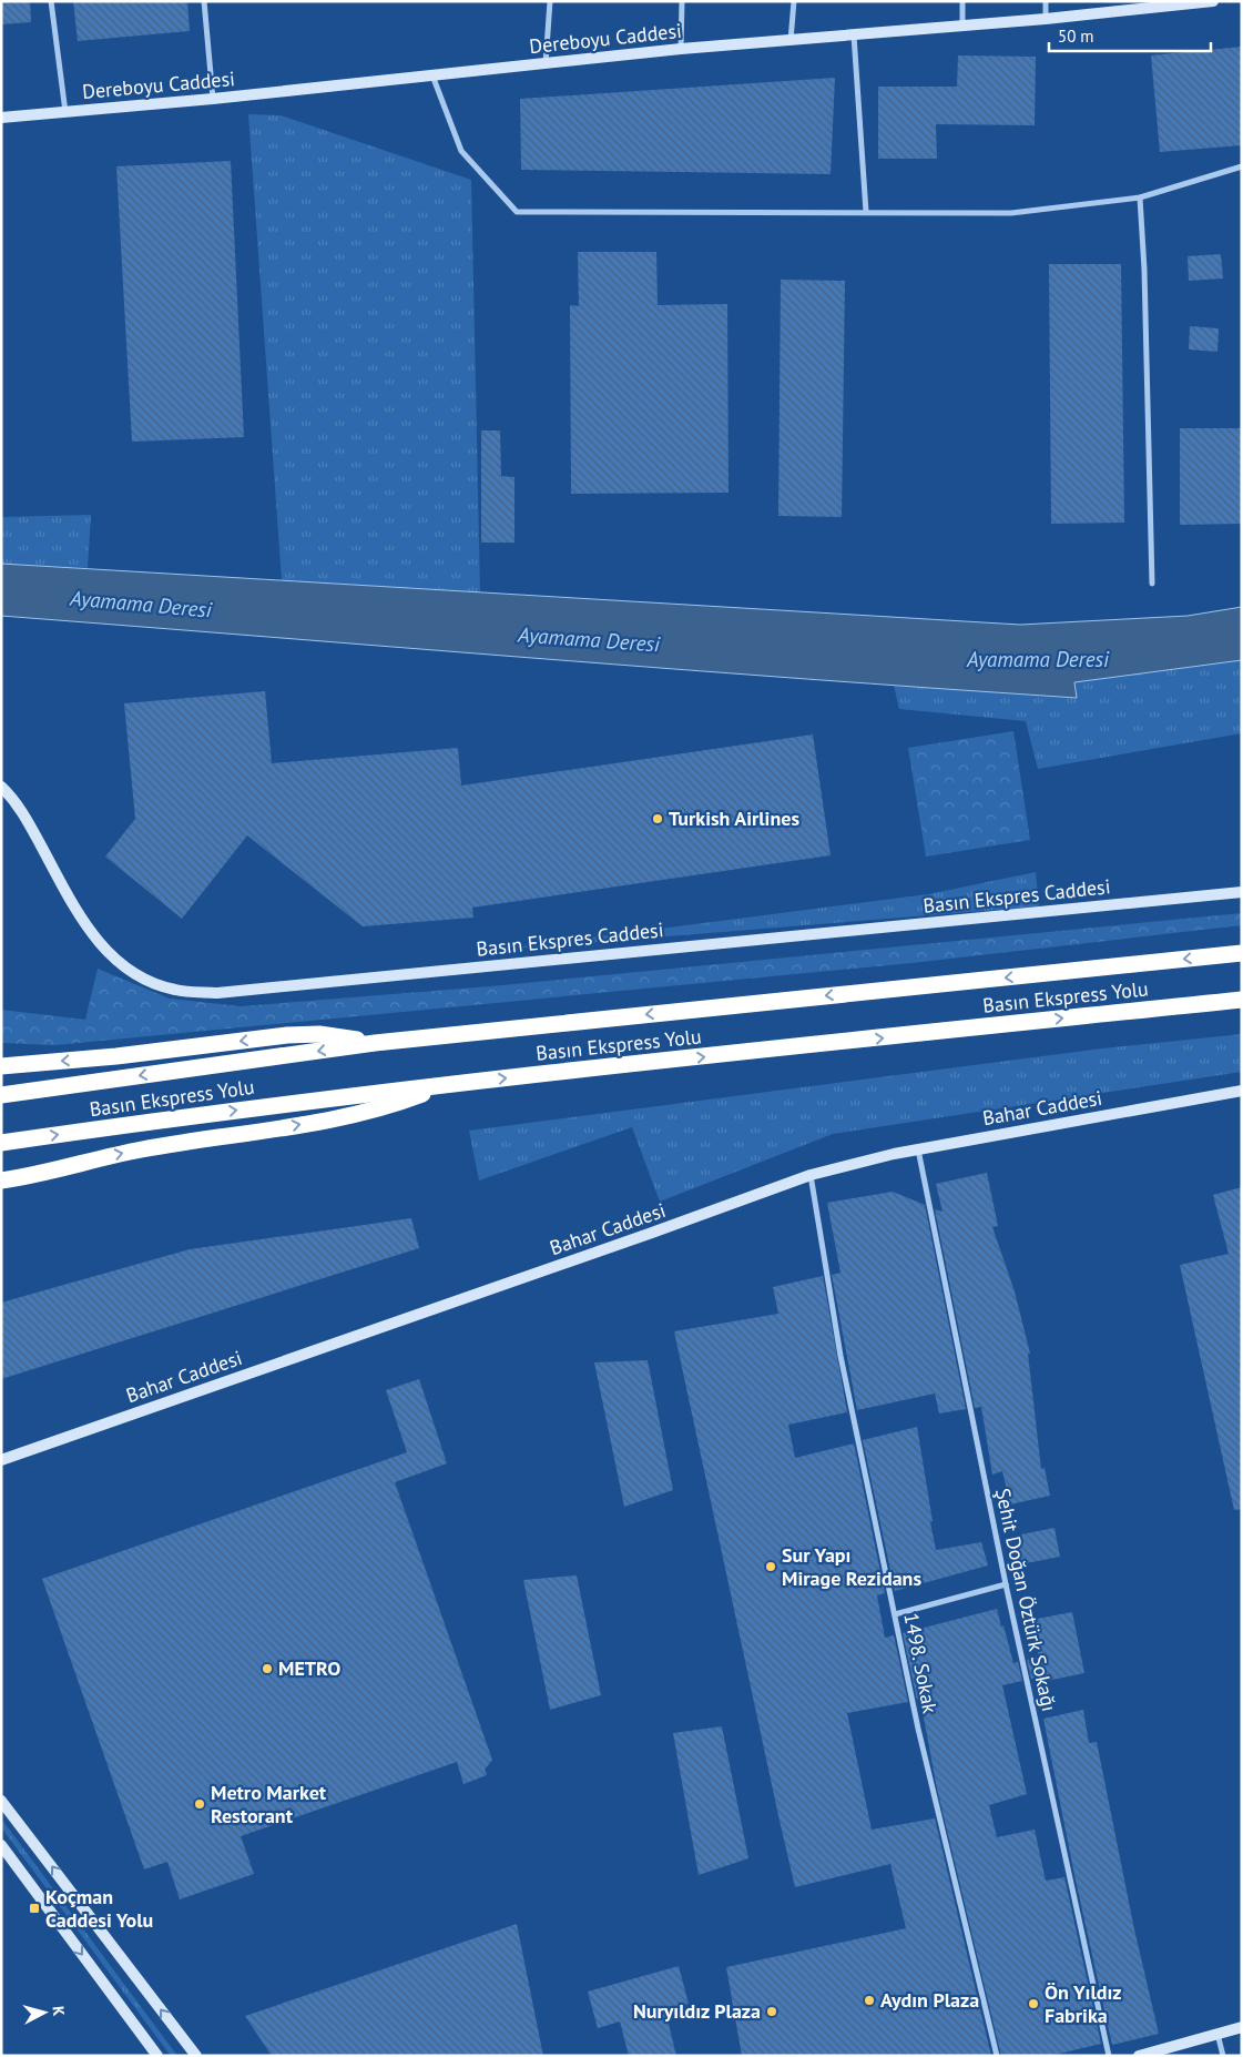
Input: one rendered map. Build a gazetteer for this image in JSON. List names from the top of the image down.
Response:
{
  "streets": {
    "highway": ["Basın Ekspress Yolu"],
    "main road": ["Dereboyu Caddesi", "Basın Ekspres Caddesi", "Bahar Caddesi"],
    "street": ["Şehit Doğan Öztürk Sokağı", "1498. Sokak"]
  },
  "crossings": [
    ["Bahar Caddesi", "Şehit Doğan Öztürk Sokağı"],
    ["Bahar Caddesi", "1498. Sokak"]
  ],
  "water": ["Ayamama Deresi"],
  "places": {
    "other": [
      "Turkish Airlines",
      "Sur Yapı Mirage Rezidans",
      "METRO",
      "Metro Market Restorant",
      "Aydın Plaza",
      "Ön Yıldız Fabrika",
      "Nuryıldız Plaza"
    ],
    "transit": ["Koçman Caddesi Yolu"]
  },
  "scale_bar": "50 m",
  "north": "right"
}
